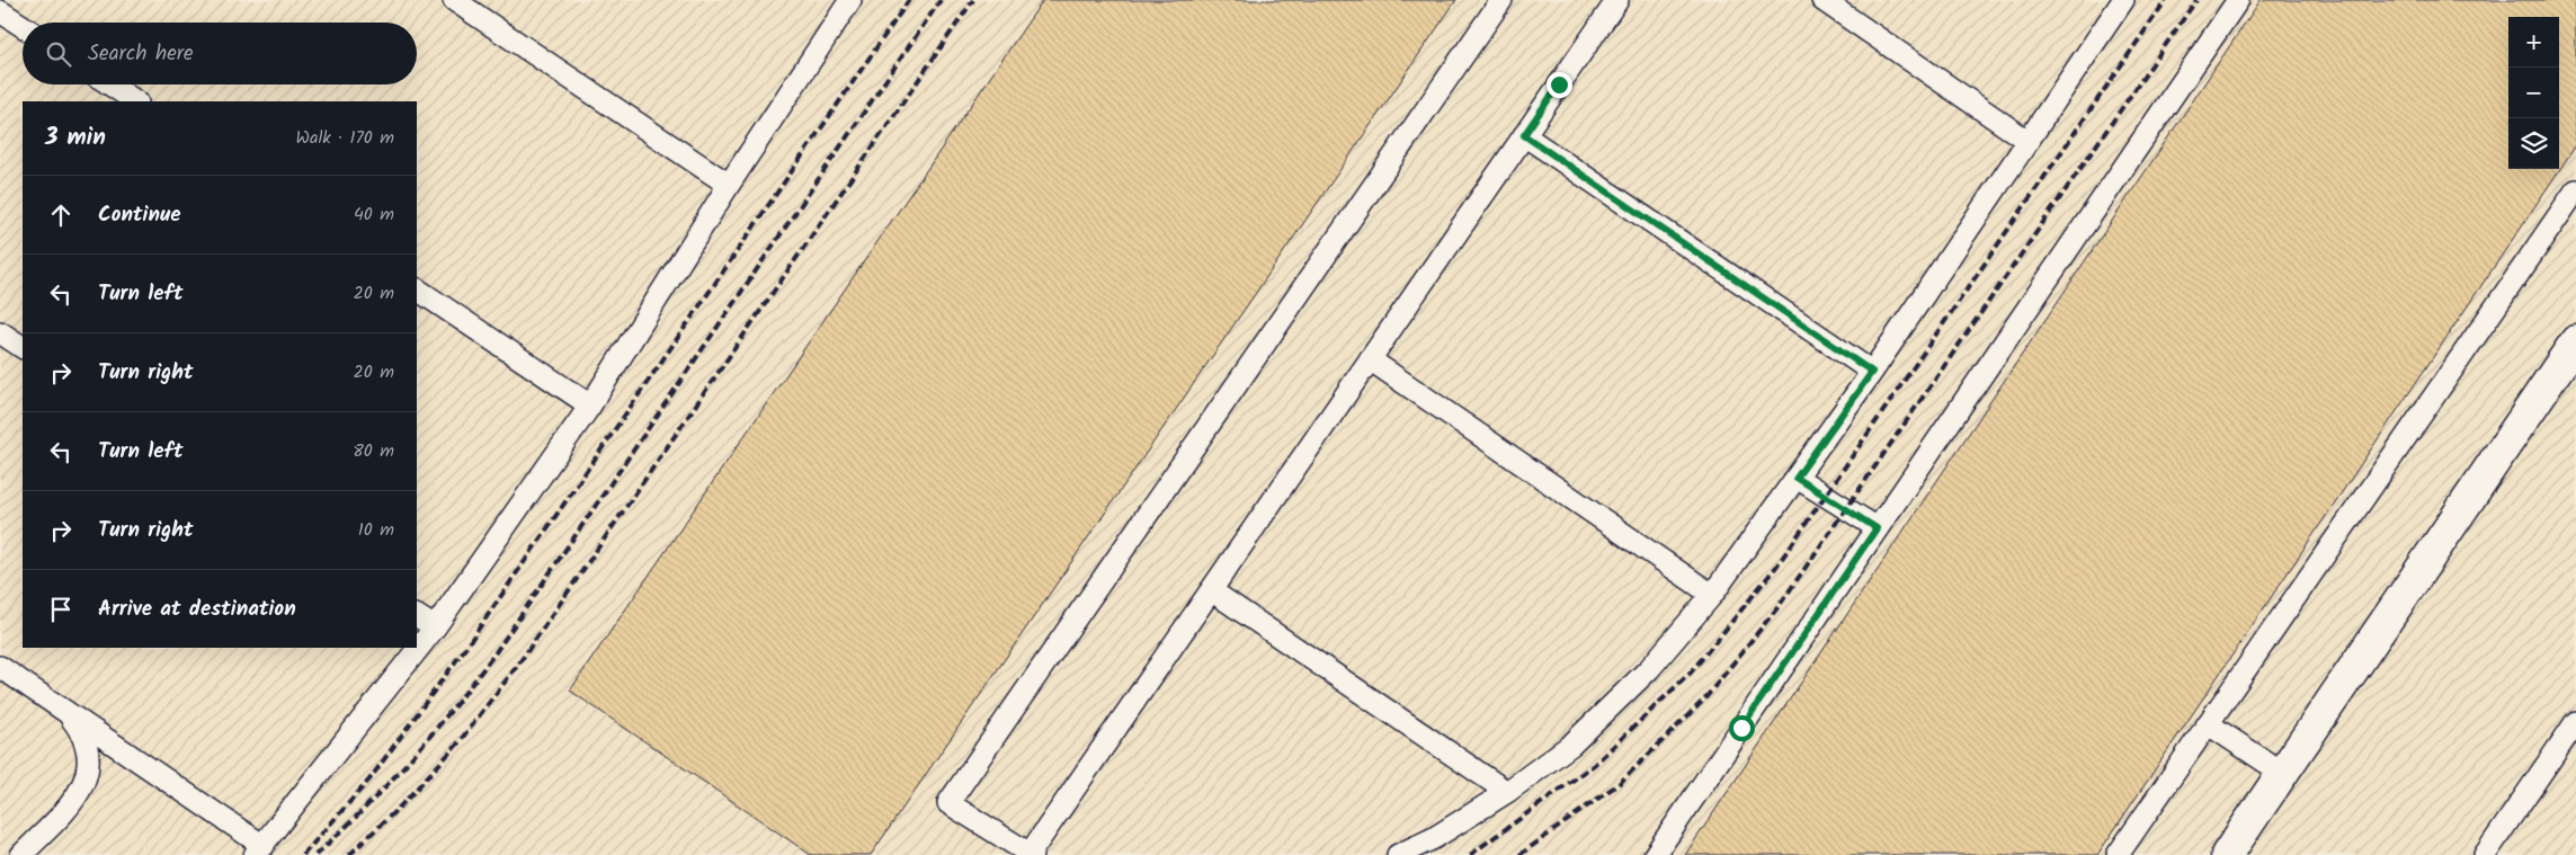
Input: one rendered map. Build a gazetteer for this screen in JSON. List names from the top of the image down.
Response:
{
  "page": {
    "map_buttons": ["+", "−"],
    "search": "Search here",
    "heading": ["3 min", "Walk · 170 m"],
    "list": [
      ["Continue", "40 m"],
      ["Turn left", "20 m"],
      ["Turn right", "20 m"],
      ["Turn left", "80 m"],
      ["Turn right", "10 m"],
      "Arrive at destination"
    ]
  }
}
